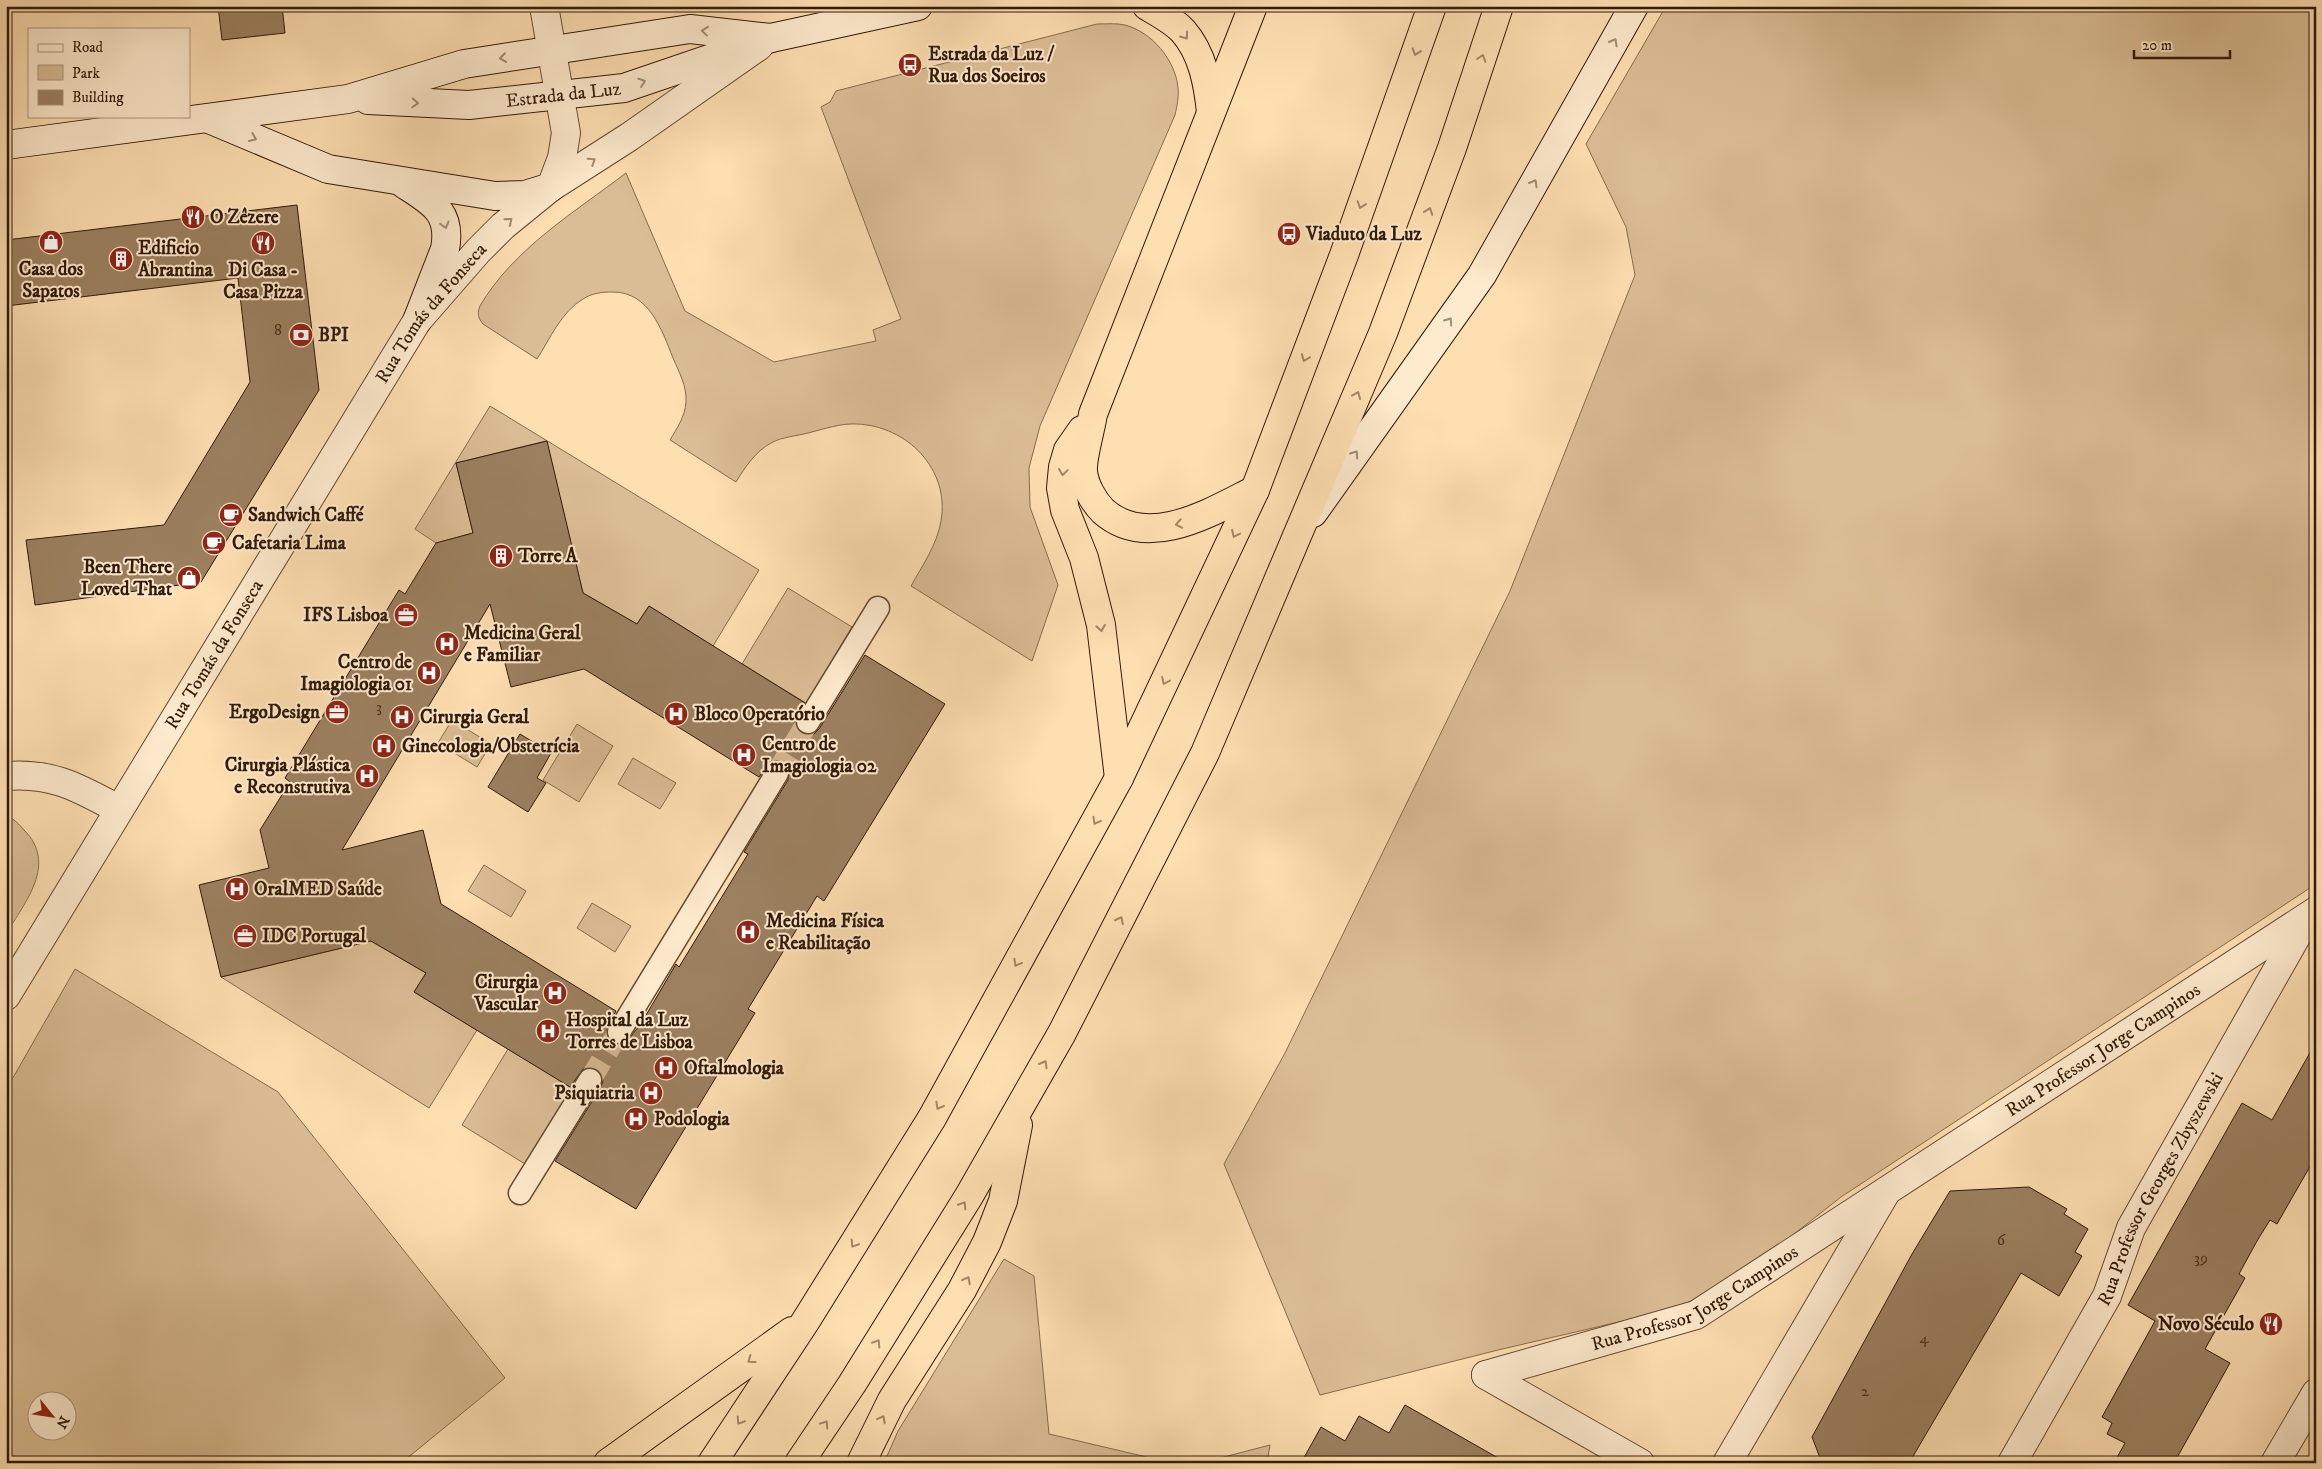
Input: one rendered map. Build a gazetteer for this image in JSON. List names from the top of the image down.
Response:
{
  "streets": {
    "street": [
      "Estrada da Luz",
      "Rua Tomás da Fonseca",
      "Rua Professor Jorge Campinos",
      "Rua Professor Georges Zbyszewski"
    ]
  },
  "crossings": [
    ["Estrada da Luz", "Rua Tomás da Fonseca"],
    ["Rua Professor Jorge Campinos", "Rua Professor Georges Zbyszewski"]
  ],
  "one_way": ["Rua Tomás da Fonseca"],
  "places": {
    "bus stop": ["Estrada da Luz / Rua dos Soeiros", "Viaduto da Luz"],
    "restaurant": ["O Zêzere", "Di Casa - Casa Pizza", "Novo Século"],
    "shop": ["Casa dos Sapatos", "Been There Loved That"],
    "building": ["Edificio Abrantina", "Torre A"],
    "bank": ["BPI"],
    "cafe": ["Sandwich Caffé", "Cafetaria Lima"],
    "office": ["IFS Lisboa", "ErgoDesign", "IDC Portugal"],
    "hospital": [
      "Medicina Geral e Familiar",
      "Centro de Imagiologia 01",
      "Bloco Operatório",
      "Cirurgia Geral",
      "Ginecologia/Obstetrícia",
      "Centro de Imagiologia 02",
      "Cirurgia Plástica e Reconstrutiva",
      "OralMED Saúde",
      "Medicina Física e Reabilitação",
      "Cirurgia Vascular",
      "Hospital da Luz Torres de Lisboa",
      "Oftalmologia",
      "Psiquiatria",
      "Podologia"
    ]
  },
  "house_numbers": [
    "8",
    "3",
    "6",
    "39",
    "4",
    "2"
  ],
  "legend": ["Road", "Park", "Building"],
  "scale_bar": "20 m",
  "north": "bottom right"
}
